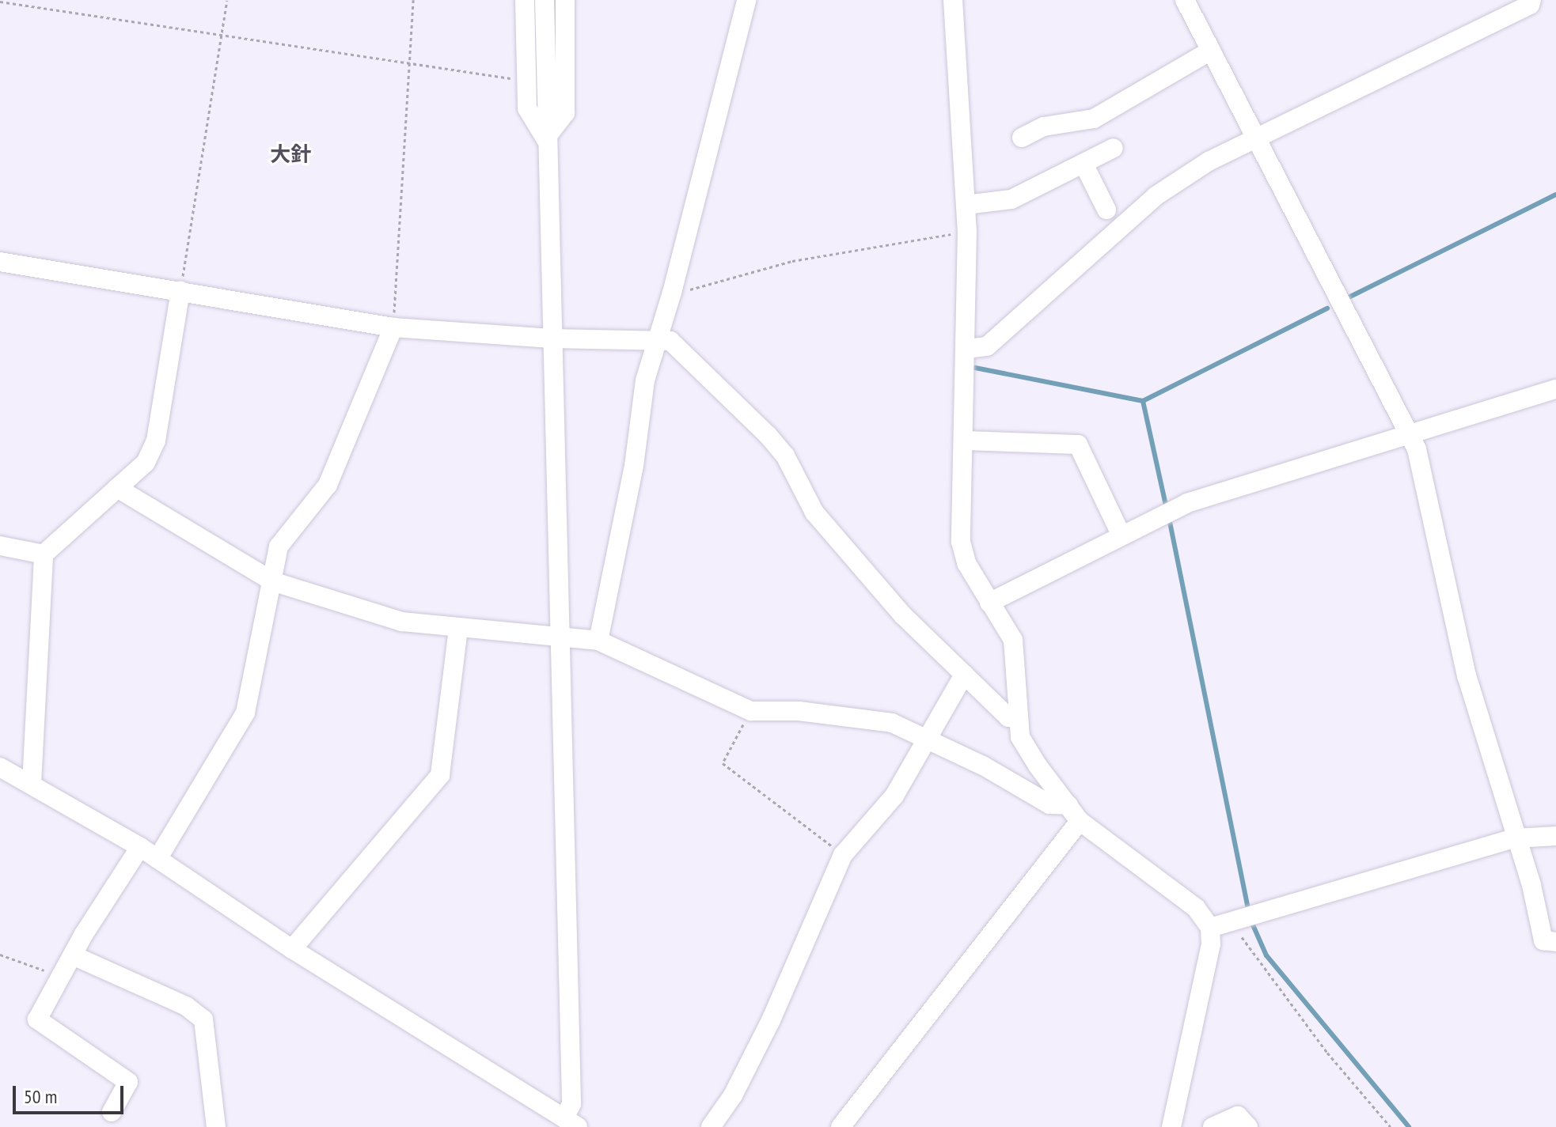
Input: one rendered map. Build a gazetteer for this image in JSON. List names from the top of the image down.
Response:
{
  "districts": ["大針"],
  "scale_bar": "50 m"
}
